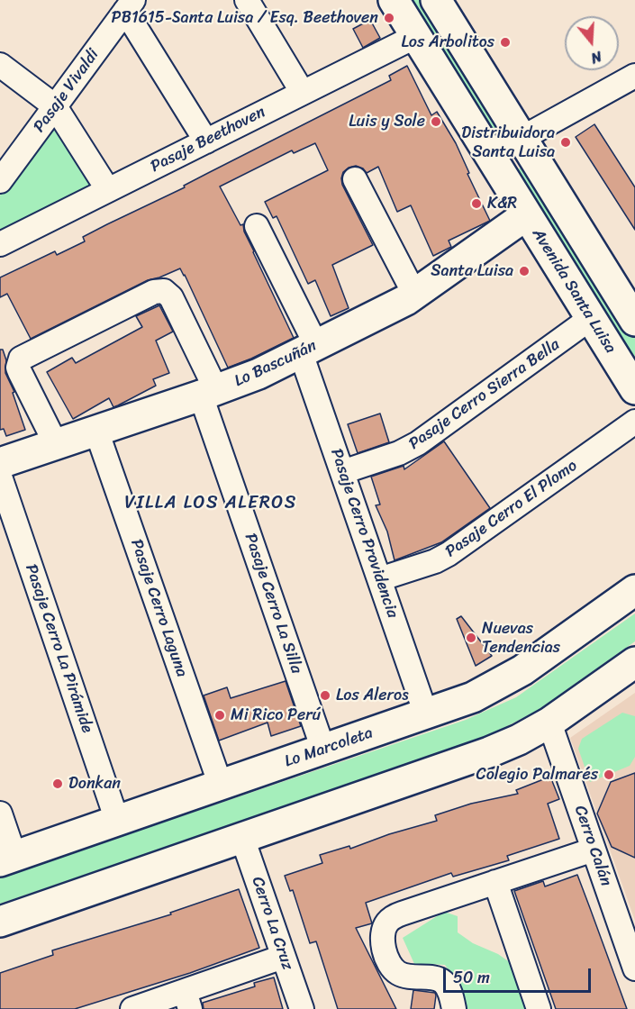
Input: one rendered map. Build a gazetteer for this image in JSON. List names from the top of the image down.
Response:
{
  "streets": {
    "main road": ["Avenida Santa Luisa", "Lo Bascuñán", "Lo Marcoleta"],
    "street": [
      "Pasaje Vivaldi",
      "Pasaje Beethoven",
      "Pasaje Cerro Sierra Bella",
      "Pasaje Cerro El Plomo",
      "Pasaje Cerro Providencia",
      "Pasaje Cerro La Silla",
      "Pasaje Cerro Laguna",
      "Pasaje Cerro La Pirámide",
      "Cerro Calán",
      "Cerro La Cruz"
    ]
  },
  "crossings": [
    ["Pasaje Beethoven", "Avenida Santa Luisa"],
    ["Avenida Santa Luisa", "Lo Bascuñán"],
    ["Avenida Santa Luisa", "Pasaje Cerro Sierra Bella"],
    ["Lo Bascuñán", "Pasaje Cerro Providencia"],
    ["Lo Bascuñán", "Pasaje Cerro La Silla"],
    ["Lo Bascuñán", "Pasaje Cerro Laguna"],
    ["Pasaje Cerro Sierra Bella", "Pasaje Cerro Providencia"],
    ["Pasaje Cerro El Plomo", "Pasaje Cerro Providencia"],
    ["Pasaje Cerro Providencia", "Lo Marcoleta"],
    ["Pasaje Cerro La Silla", "Lo Marcoleta"],
    ["Pasaje Cerro Laguna", "Lo Marcoleta"],
    ["Pasaje Cerro La Pirámide", "Lo Marcoleta"]
  ],
  "districts": ["VILLA LOS ALEROS"],
  "places": [
    "PB1615-Santa Luisa / Esq. Beethoven",
    "Los Arbolitos",
    "Luis y Sole",
    "Distribuidora Santa Luisa",
    "K&R",
    "Santa Luisa",
    "Nuevas Tendencias",
    "Los Aleros",
    "Mi Rico Perú",
    "Colegio Palmarés",
    "Donkan"
  ],
  "scale_bar": "50 m",
  "north": "bottom"
}
